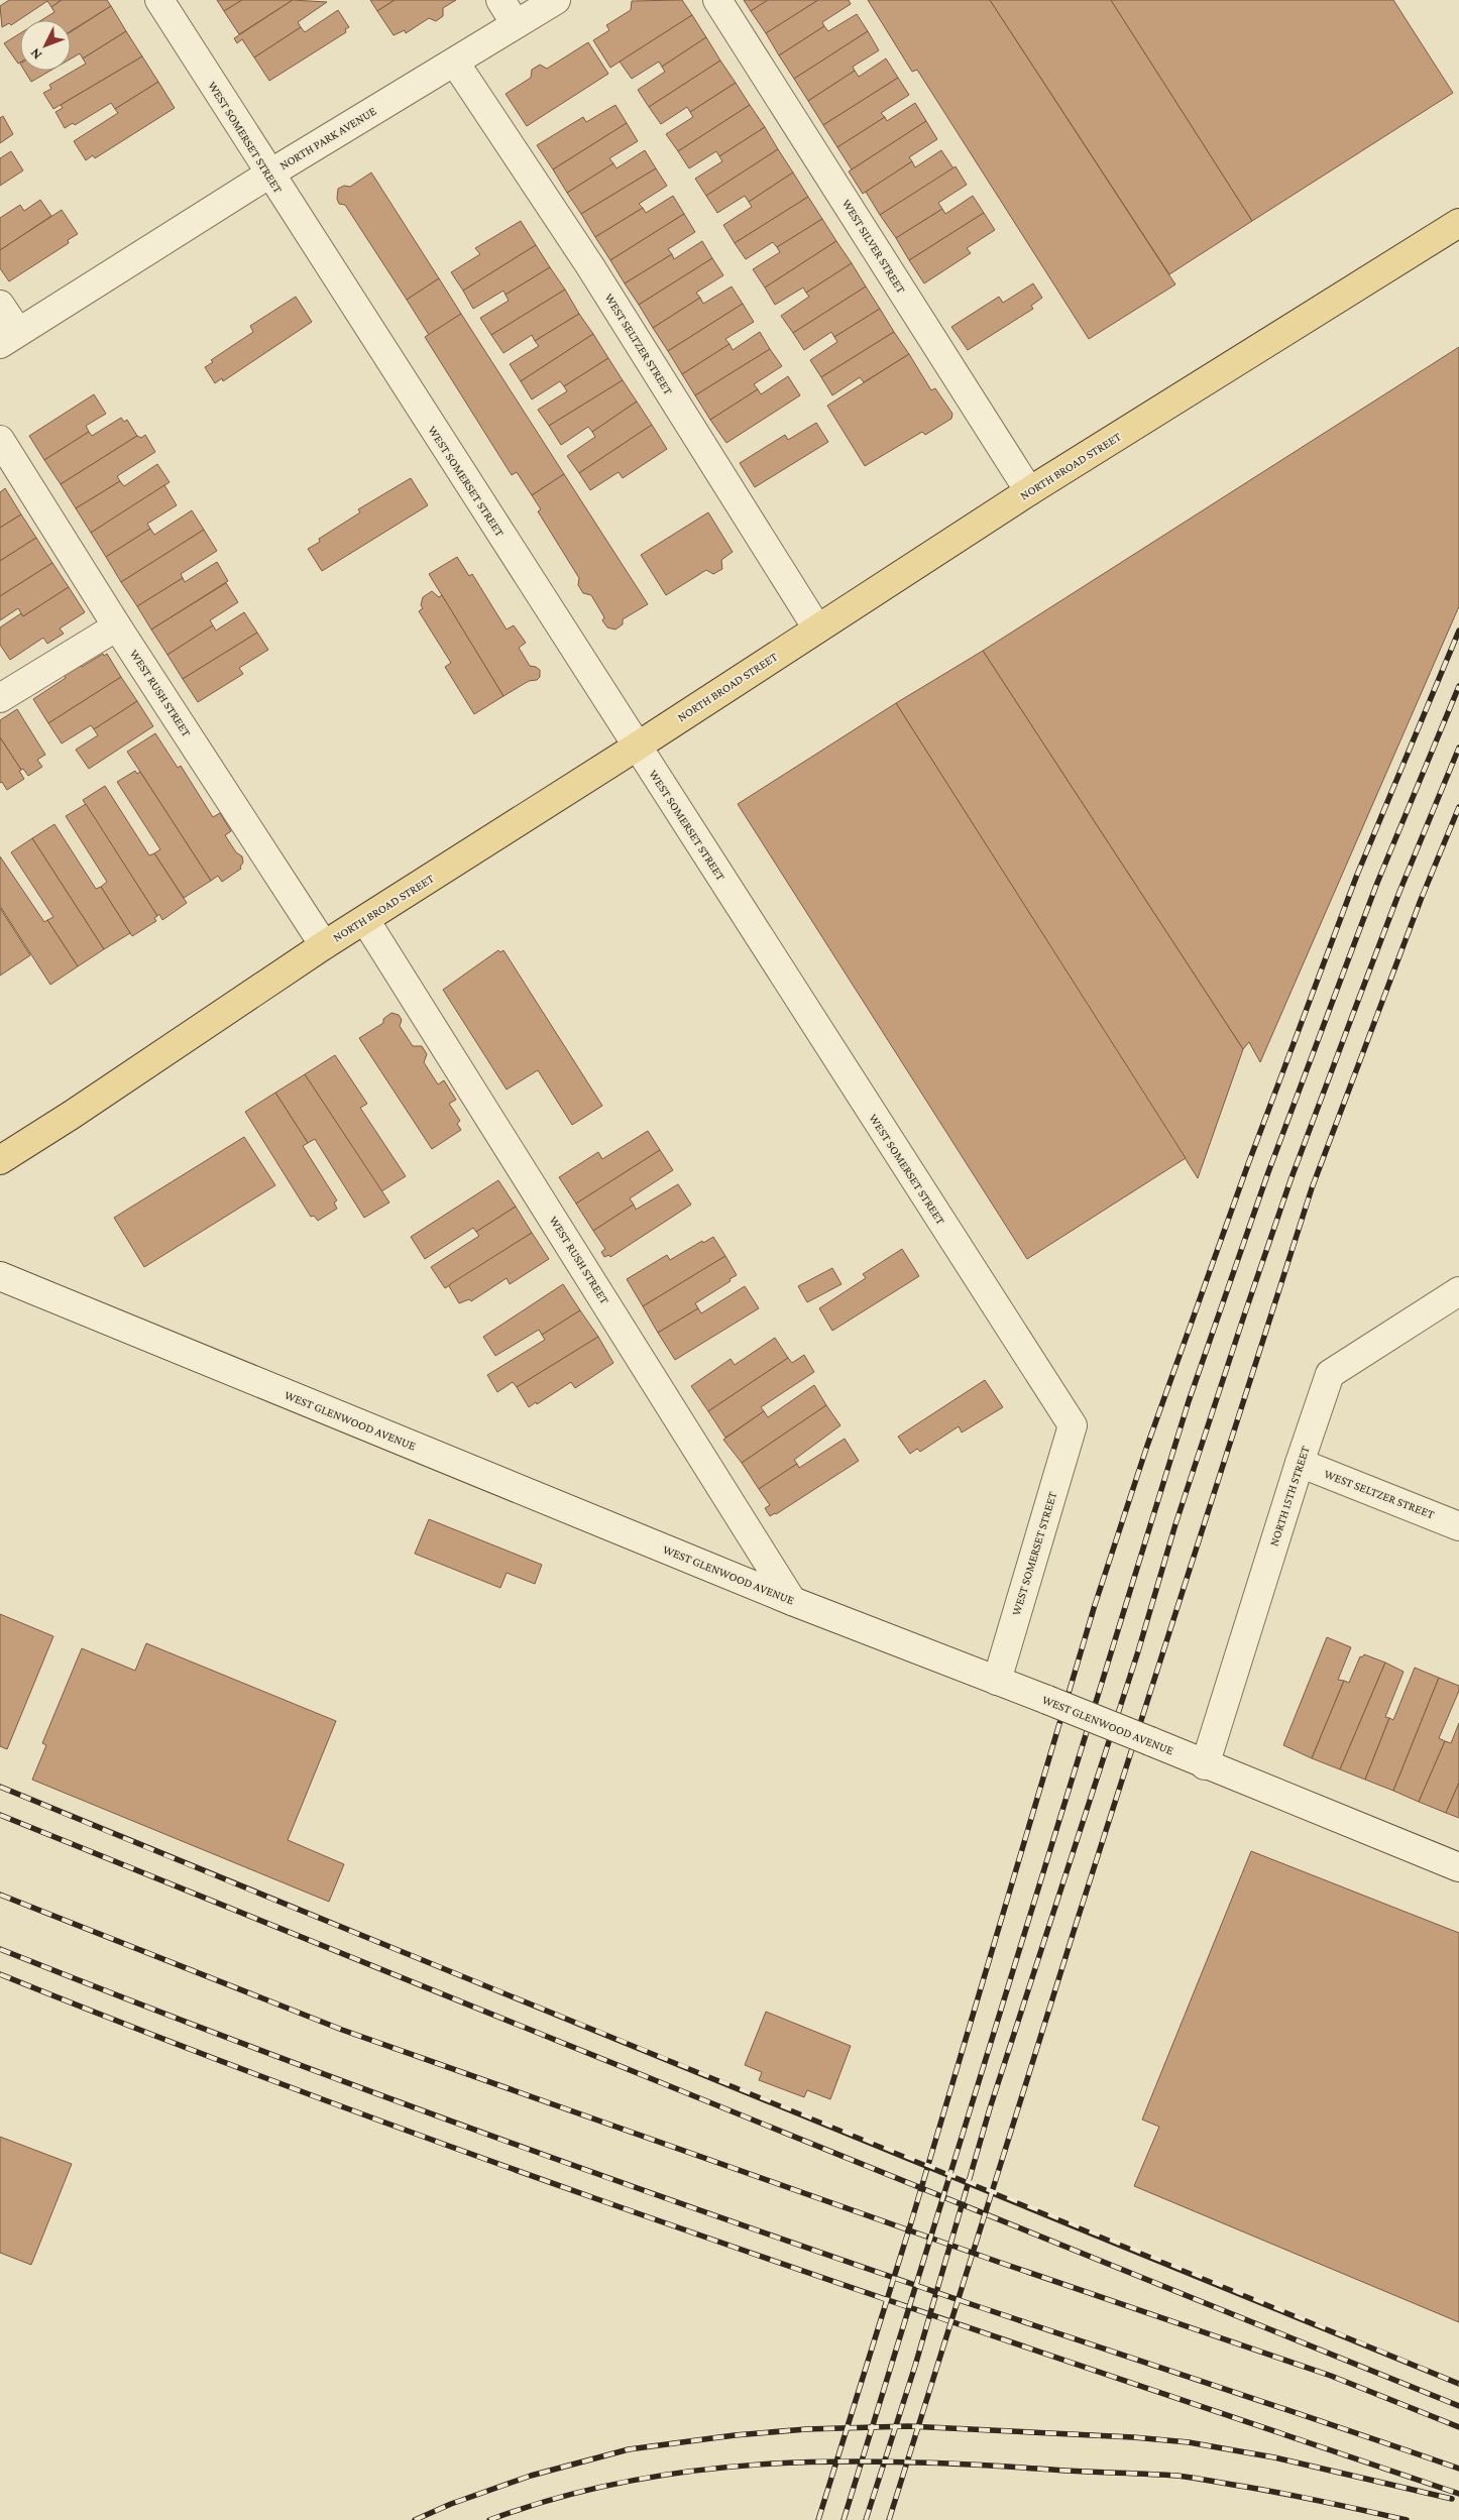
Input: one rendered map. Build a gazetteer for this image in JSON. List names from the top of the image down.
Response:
{
  "streets": {
    "main road": ["NORTH BROAD STREET"],
    "street": [
      "WEST SOMERSET STREET",
      "NORTH PARK AVENUE",
      "WEST SILVER STREET",
      "WEST SELTZER STREET",
      "WEST RUSH STREET",
      "WEST GLENWOOD AVENUE",
      "NORTH 15TH STREET"
    ]
  },
  "crossings": [
    ["WEST SOMERSET STREET", "NORTH PARK AVENUE"],
    ["WEST SOMERSET STREET", "NORTH BROAD STREET"],
    ["WEST SOMERSET STREET", "WEST GLENWOOD AVENUE"],
    ["NORTH PARK AVENUE", "WEST SELTZER STREET"],
    ["WEST SILVER STREET", "NORTH BROAD STREET"],
    ["WEST SELTZER STREET", "NORTH BROAD STREET"],
    ["WEST SELTZER STREET", "NORTH 15TH STREET"],
    ["NORTH BROAD STREET", "WEST RUSH STREET"],
    ["WEST RUSH STREET", "WEST GLENWOOD AVENUE"],
    ["WEST GLENWOOD AVENUE", "NORTH 15TH STREET"]
  ],
  "north": "bottom left"
}
